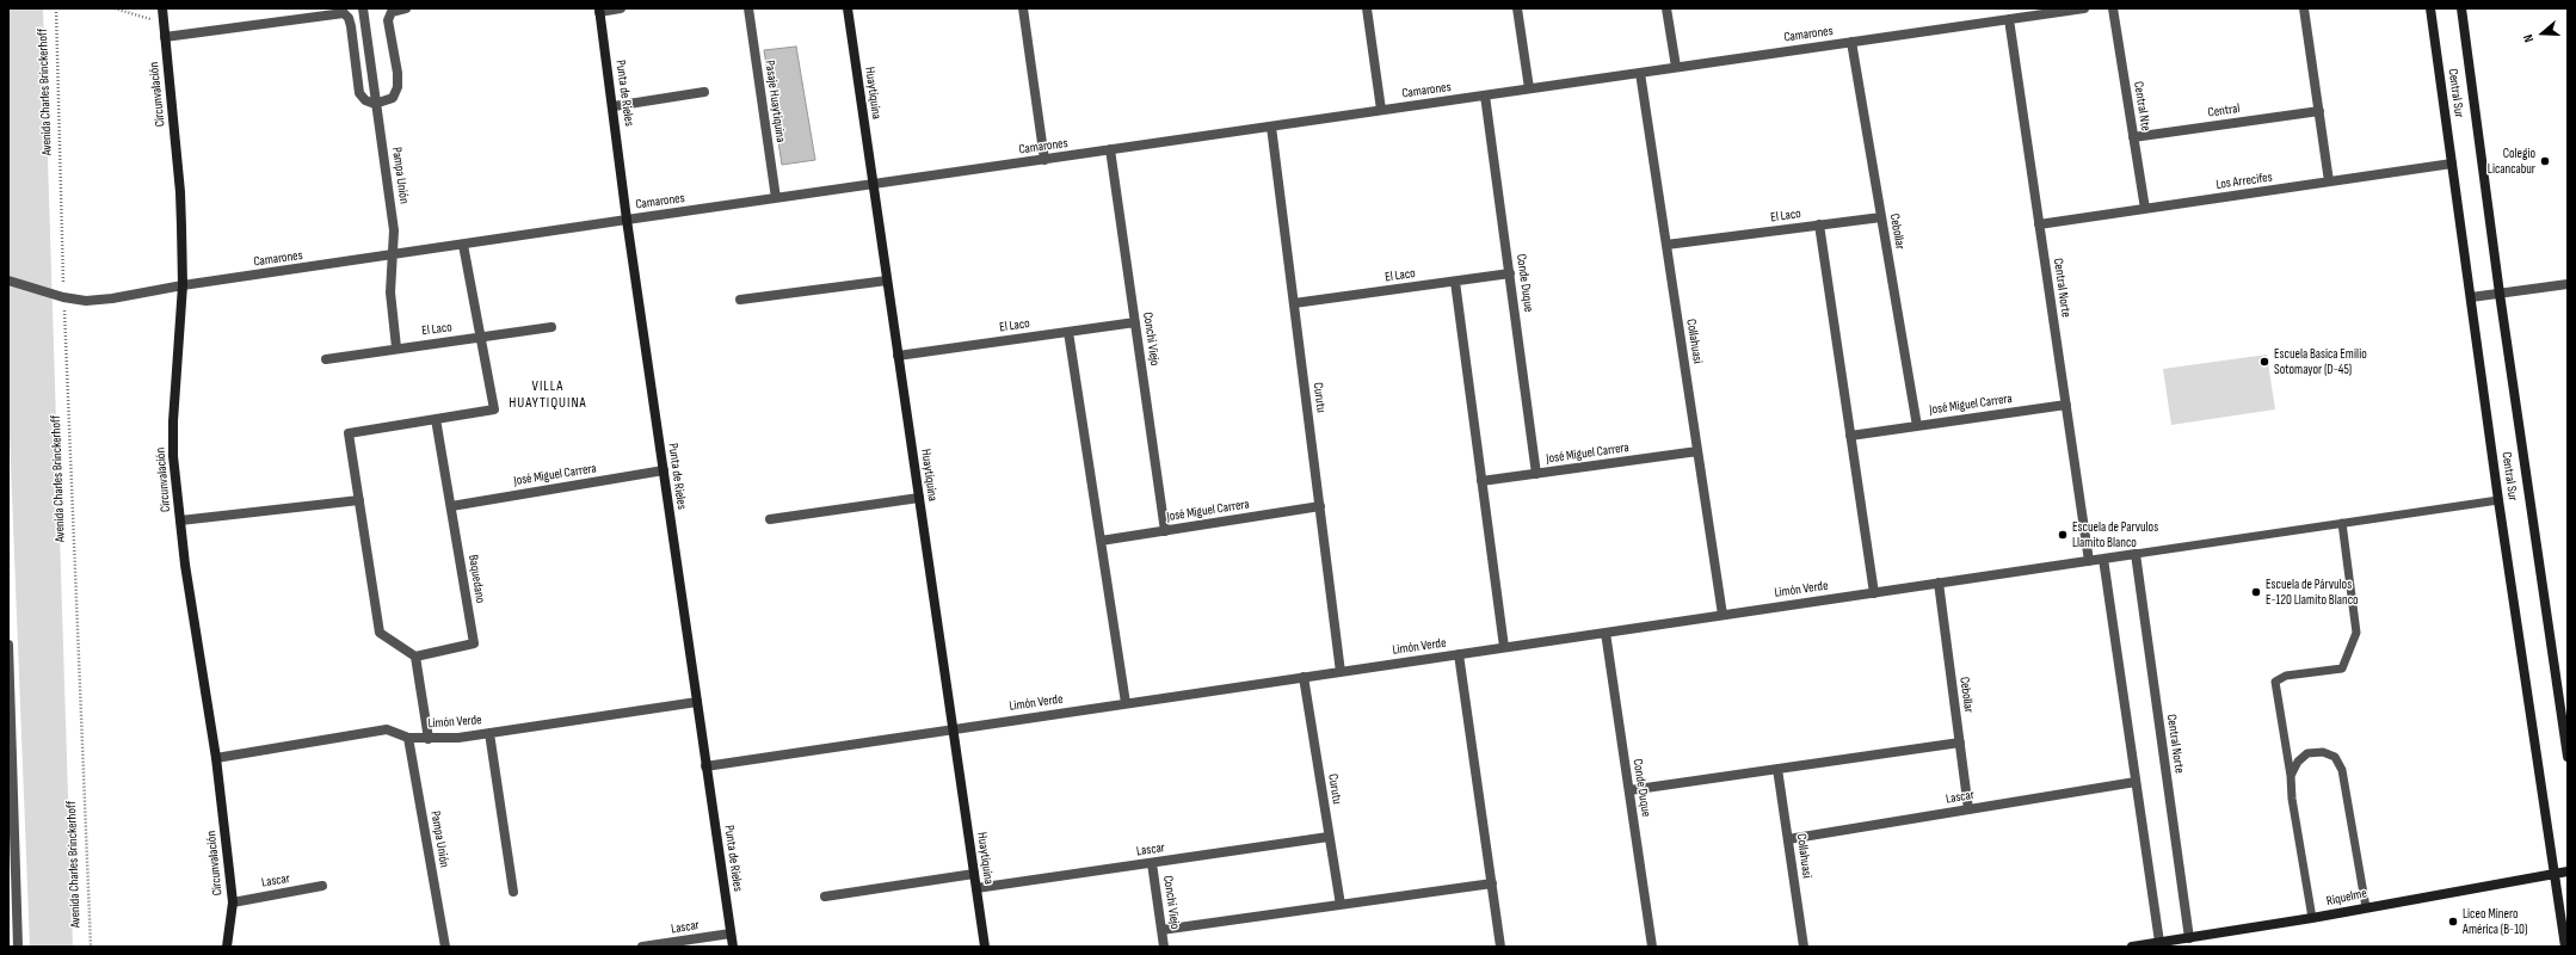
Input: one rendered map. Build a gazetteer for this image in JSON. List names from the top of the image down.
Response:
{
  "streets": {
    "street": [
      "Camarones",
      "Punta de Rieles",
      "Huaytiquina",
      "Central Sur",
      "Circunvalación",
      "Pasaje Huaytiquina",
      "Central Nte",
      "Central",
      "Pampa Unión",
      "Los Arrecifes",
      "El Laco",
      "Cebollar",
      "Conde Duque",
      "Central Norte",
      "Conchi Viejo",
      "Collahuasi",
      "Curutu",
      "José Miguel Carrera",
      "Baquedano",
      "Limón Verde",
      "Lascar",
      "Riquelme"
    ],
    "path": ["Avenida Charles Brinckerhoff"]
  },
  "crossings": [
    ["Camarones", "Avenida Charles Brinckerhoff"],
    ["Camarones", "Punta de Rieles"],
    ["Camarones", "Huaytiquina"],
    ["Camarones", "Circunvalación"],
    ["Camarones", "Pasaje Huaytiquina"],
    ["Camarones", "Pampa Unión"],
    ["Camarones", "Cebollar"],
    ["Camarones", "Conde Duque"],
    ["Camarones", "Central Norte"],
    ["Camarones", "Conchi Viejo"],
    ["Camarones", "Collahuasi"],
    ["Camarones", "Curutu"],
    ["Punta de Rieles", "José Miguel Carrera"],
    ["Punta de Rieles", "Limón Verde"],
    ["Punta de Rieles", "Lascar"],
    ["Huaytiquina", "El Laco"],
    ["Huaytiquina", "Limón Verde"],
    ["Huaytiquina", "Lascar"],
    ["Central Sur", "Los Arrecifes"],
    ["Central Sur", "Riquelme"],
    ["Circunvalación", "Limón Verde"],
    ["Circunvalación", "Lascar"],
    ["Central Nte", "Central"],
    ["Central Nte", "Los Arrecifes"],
    ["Pampa Unión", "El Laco"],
    ["Pampa Unión", "Limón Verde"],
    ["Los Arrecifes", "Central Norte"],
    ["El Laco", "Cebollar"],
    ["El Laco", "Conde Duque"],
    ["El Laco", "Conchi Viejo"],
    ["El Laco", "Collahuasi"],
    ["El Laco", "Curutu"],
    ["Cebollar", "José Miguel Carrera"],
    ["Cebollar", "Limón Verde"],
    ["Cebollar", "Lascar"],
    ["Conde Duque", "José Miguel Carrera"],
    ["Conde Duque", "Limón Verde"],
    ["Central Norte", "José Miguel Carrera"],
    ["Central Norte", "Limón Verde"],
    ["Central Norte", "Riquelme"],
    ["Conchi Viejo", "José Miguel Carrera"],
    ["Conchi Viejo", "Lascar"],
    ["Collahuasi", "José Miguel Carrera"],
    ["Collahuasi", "Limón Verde"],
    ["Collahuasi", "Lascar"],
    ["Curutu", "José Miguel Carrera"],
    ["Curutu", "Limón Verde"],
    ["Curutu", "Lascar"],
    ["José Miguel Carrera", "Baquedano"]
  ],
  "districts": ["VILLA HUAYTIQUINA"],
  "places": [
    "Colegio Licancabur",
    "Escuela Basica Emilio Sotomayor (D-45)",
    "Escuela de Parvulos Llamito Blanco",
    "Escuela de Párvulos E-120 Llamito Blanco",
    "Liceo Minero América (B-10)"
  ],
  "north": "left"
}
